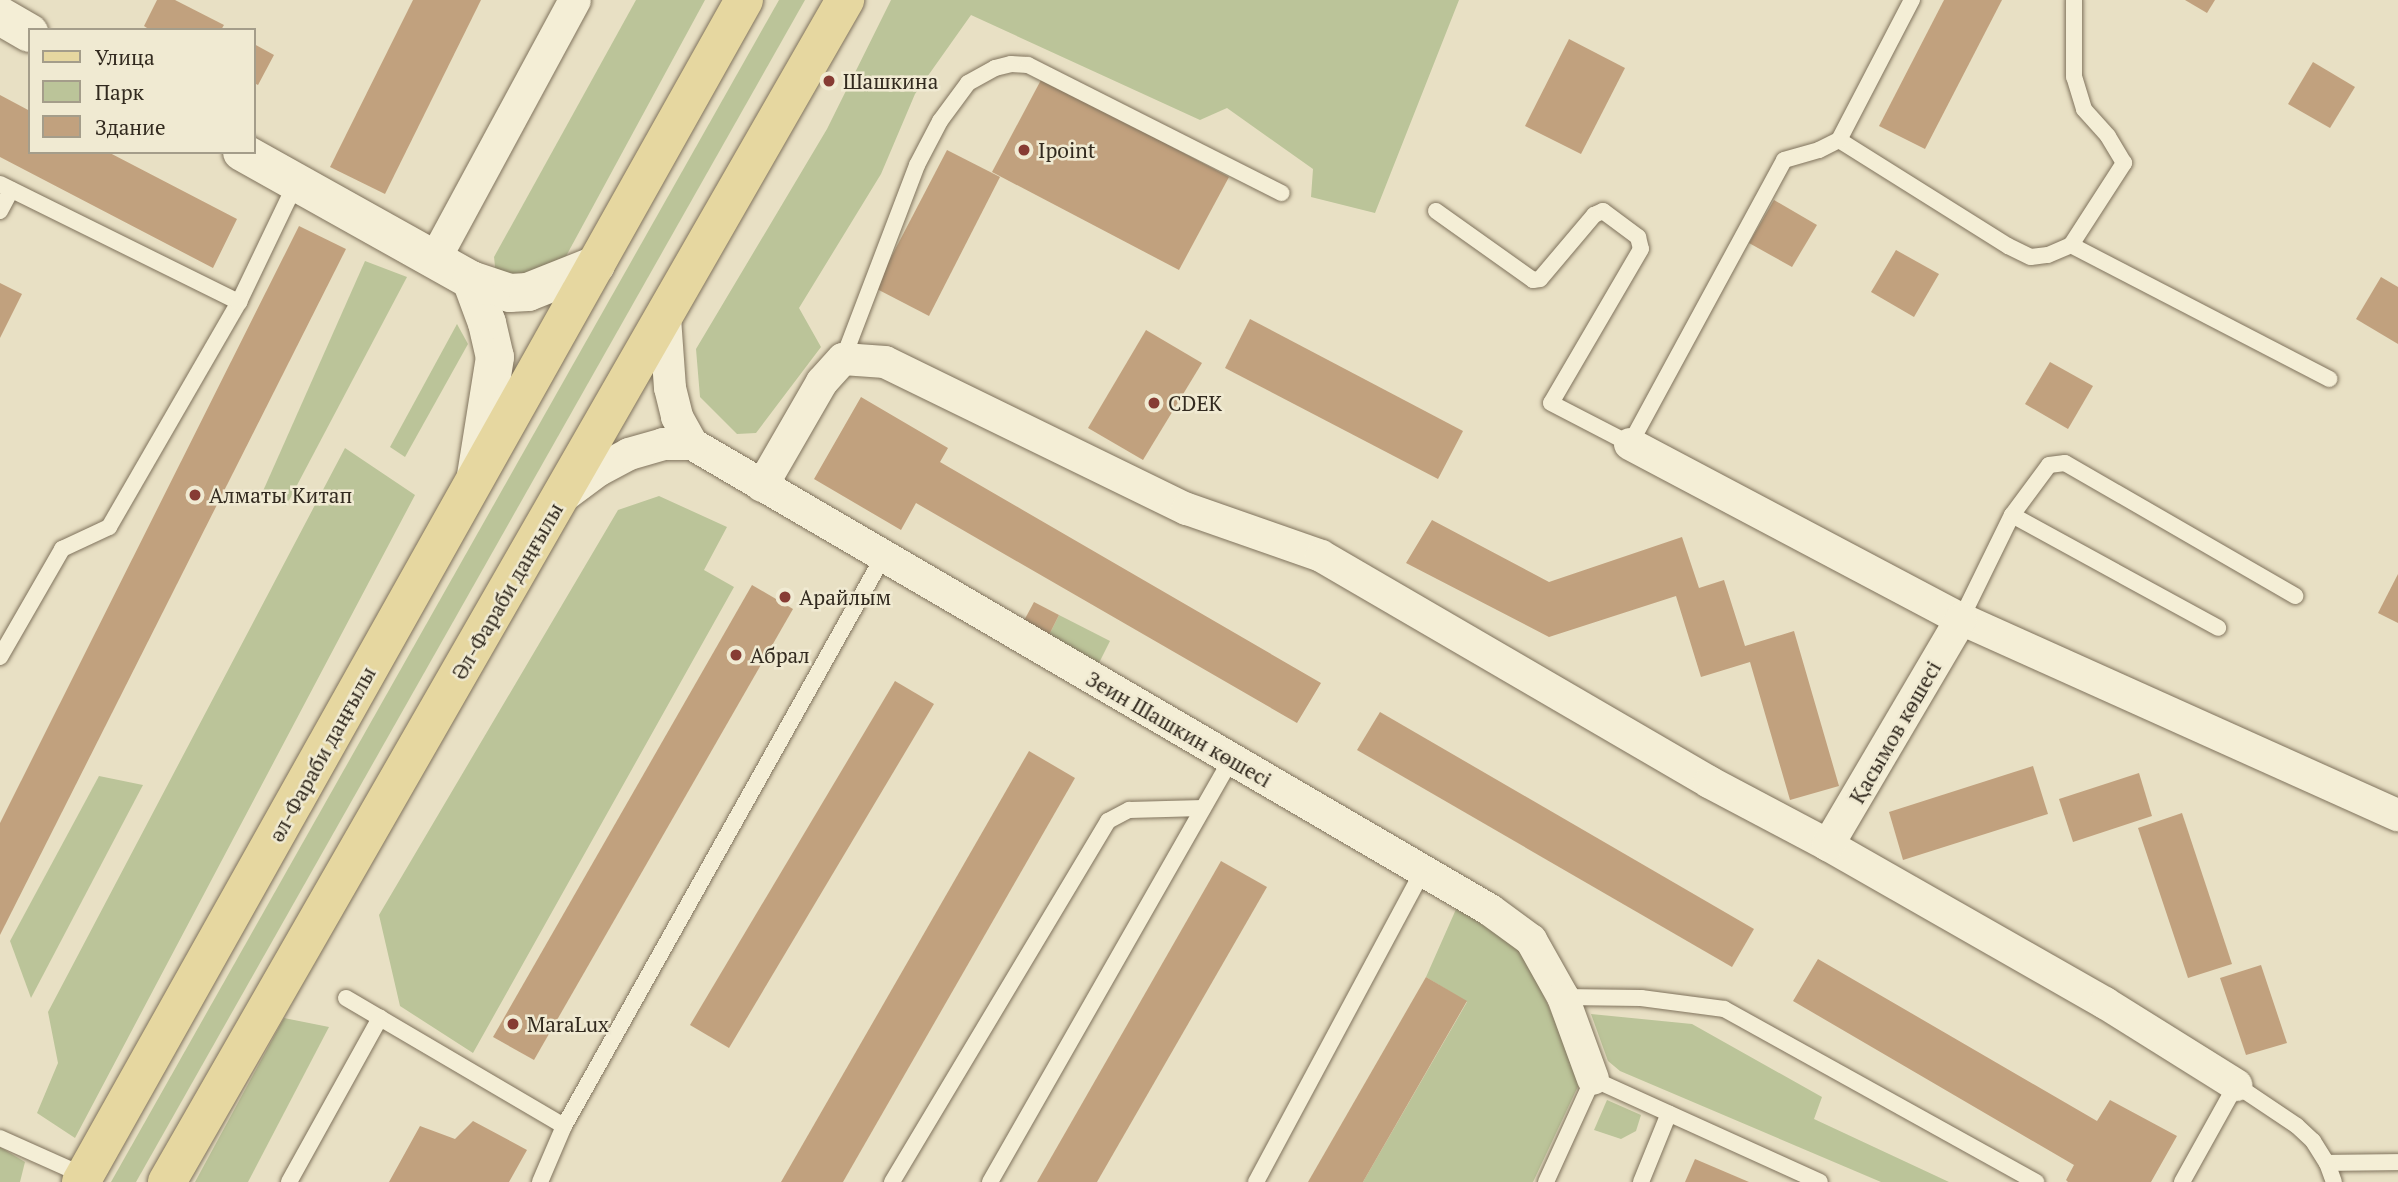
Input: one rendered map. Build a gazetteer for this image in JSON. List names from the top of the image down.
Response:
{
  "streets": {
    "main road": ["Әл-Фараби даңғылы", "әл-Фараби даңғылы"],
    "street": ["Зеин Шашкин көшесі", "Қасымов көшесі"]
  },
  "places": [
    "Шашкина",
    "Ipoint",
    "CDEK",
    "Алматы Китап",
    "Арайлым",
    "Абрал",
    "MaraLux"
  ],
  "legend": ["Улица", "Парк", "Здание"]
}
